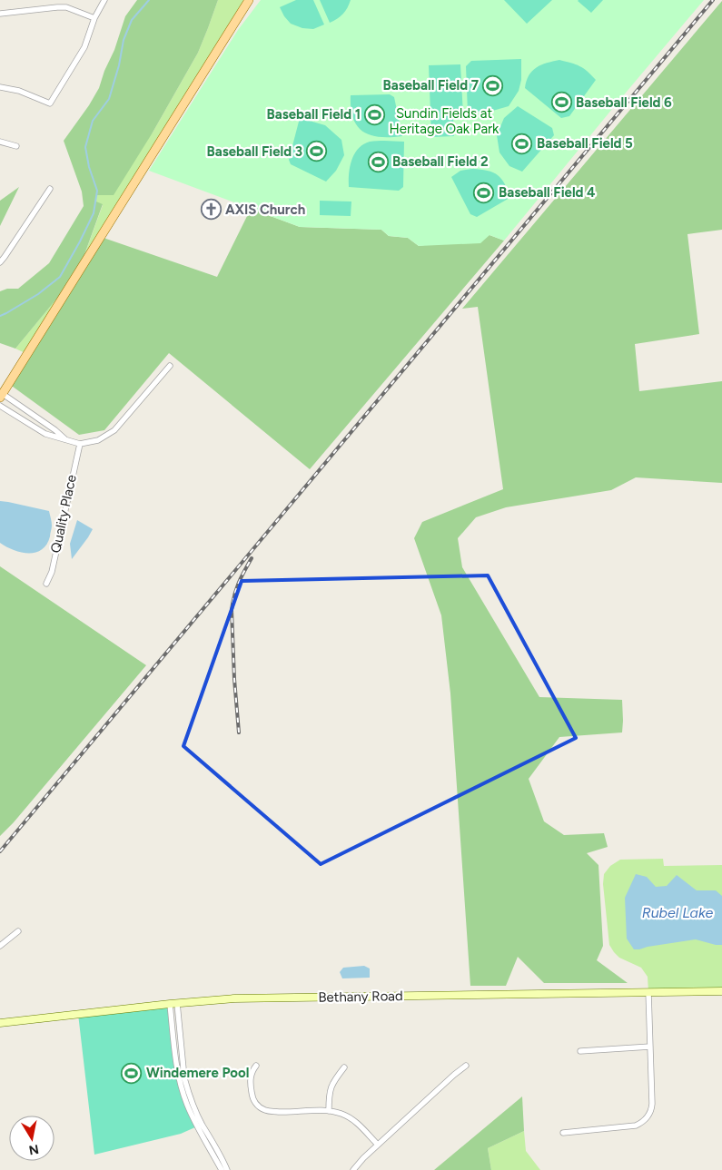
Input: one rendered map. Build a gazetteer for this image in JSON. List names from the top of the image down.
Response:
{
  "streets": {
    "main road": ["Bethany Road"],
    "street": ["Quality Place"]
  },
  "water": ["Rubel Lake"],
  "parks": ["Sundin Fields at Heritage Oak Park"],
  "places": {
    "sports": [
      "Baseball Field 7",
      "Baseball Field 6",
      "Baseball Field 1",
      "Baseball Field 5",
      "Baseball Field 3",
      "Baseball Field 2",
      "Baseball Field 4",
      "Windemere Pool"
    ],
    "church": ["AXIS Church"]
  },
  "north": "bottom"
}
